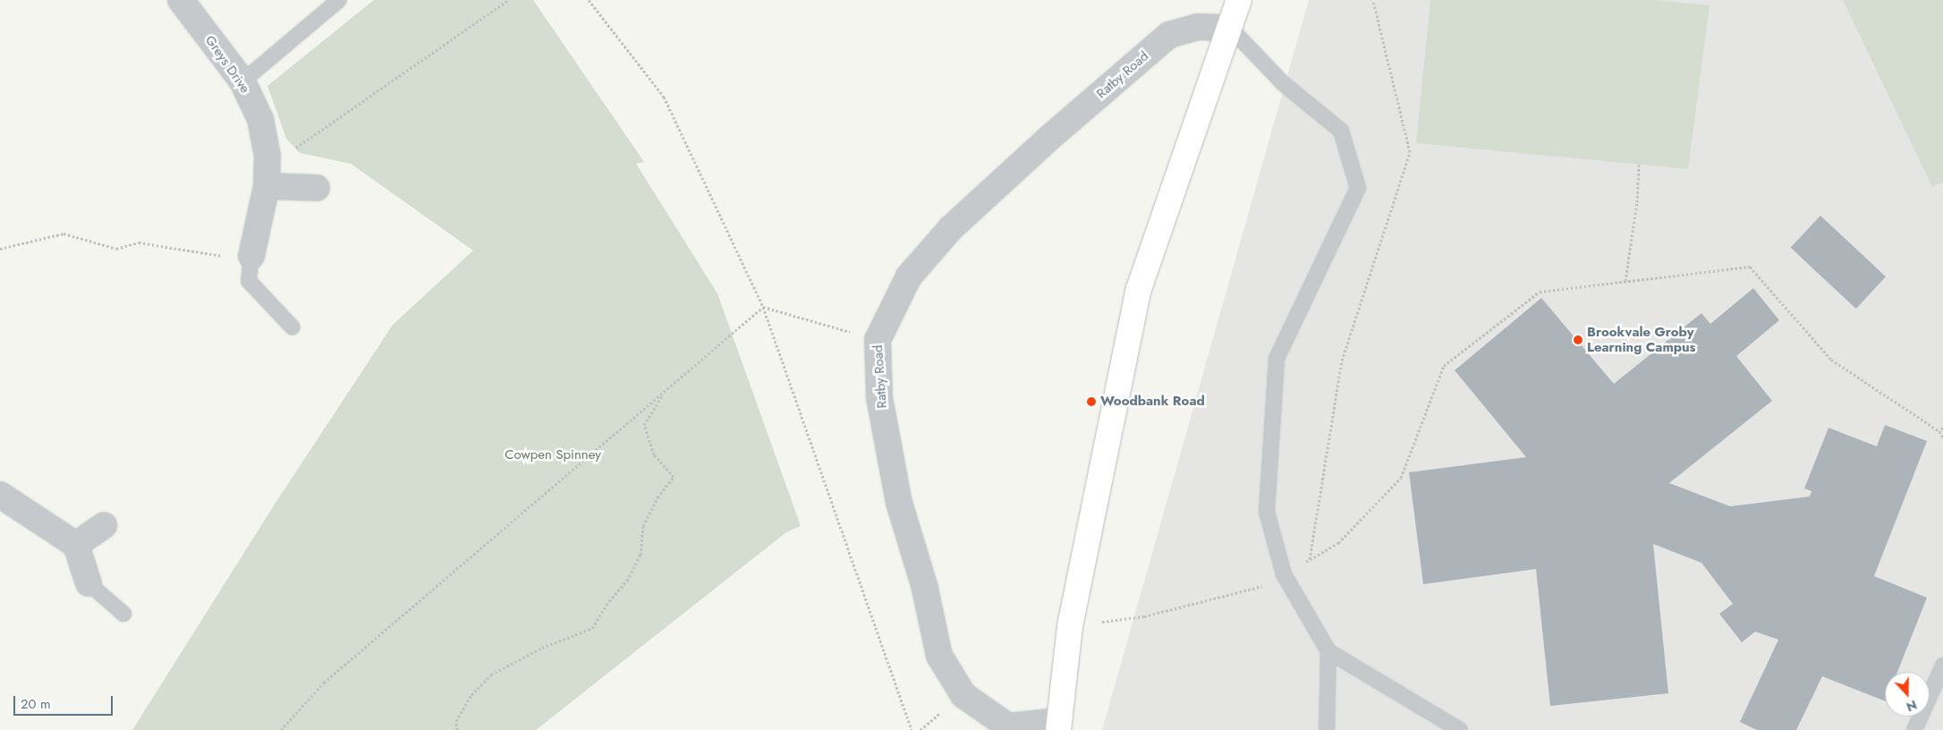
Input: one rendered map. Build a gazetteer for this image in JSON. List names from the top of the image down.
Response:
{
  "streets": {
    "street": ["Greys Drive", "Ratby Road"]
  },
  "parks": ["Cowpen Spinney"],
  "places": ["Brookvale Groby Learning Campus", "Woodbank Road"],
  "scale_bar": "20 m",
  "north": "bottom"
}
